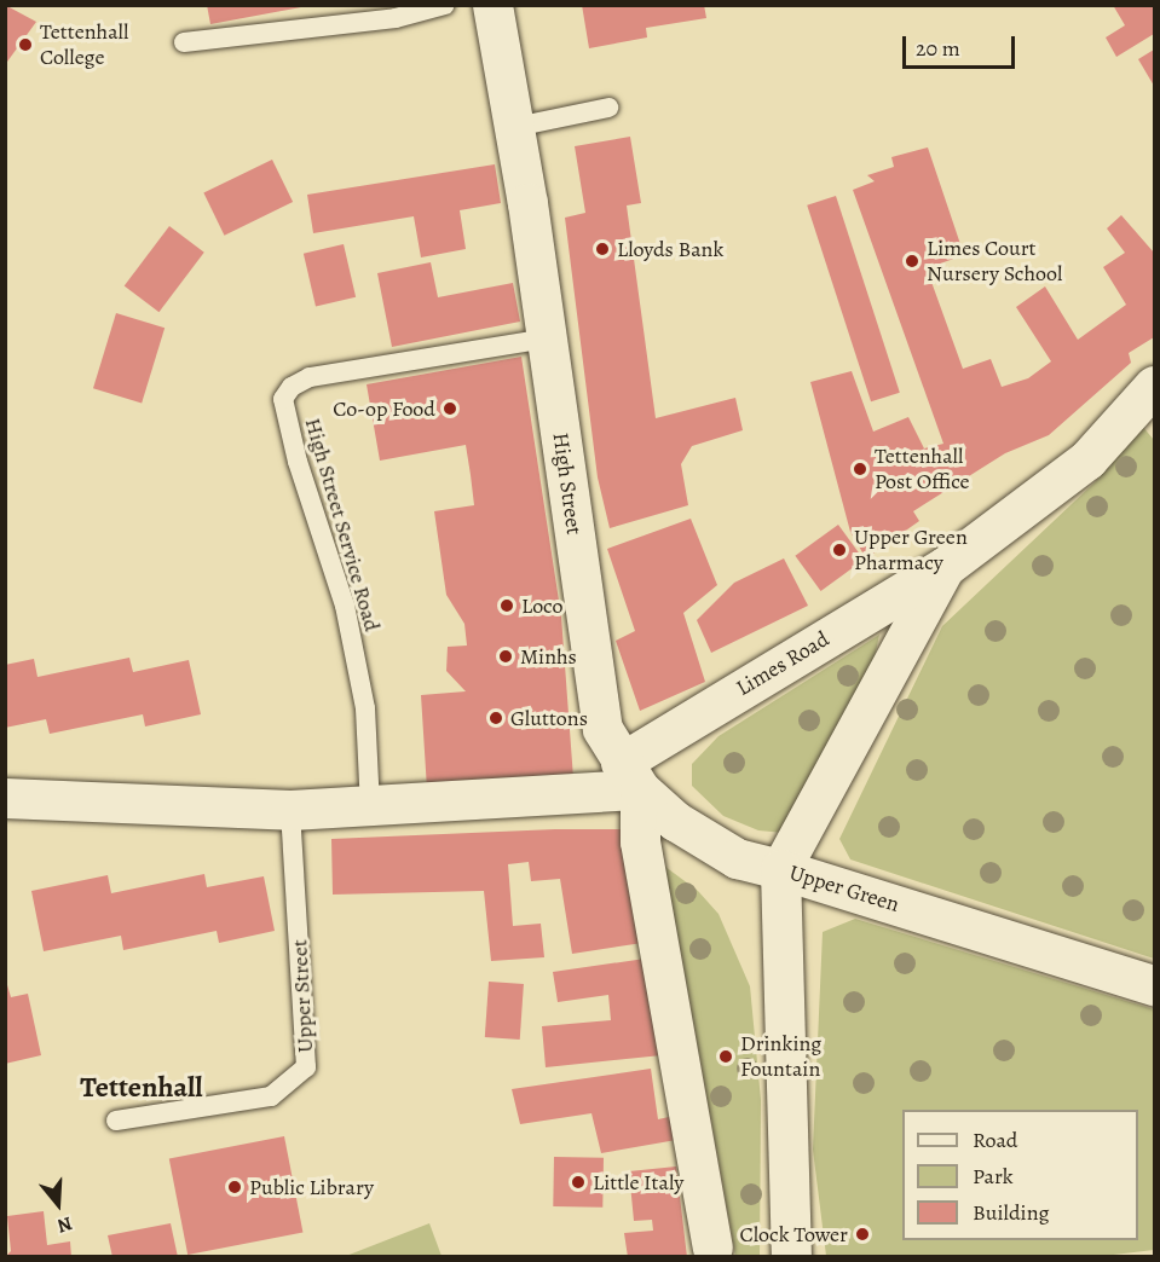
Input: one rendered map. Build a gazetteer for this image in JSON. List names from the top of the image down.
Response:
{
  "streets": {
    "street": ["High Street", "Limes Road", "Upper Green"],
    "lane": ["High Street Service Road", "Upper Street"]
  },
  "crossings": [
    ["High Street", "High Street Service Road"],
    ["High Street", "Limes Road"],
    ["High Street", "Upper Green"],
    ["Limes Road", "Upper Green"]
  ],
  "districts": ["Tettenhall"],
  "places": [
    "Tettenhall College",
    "Lloyds Bank",
    "Limes Court Nursery School",
    "Co-op Food",
    "Tettenhall Post Office",
    "Upper Green Pharmacy",
    "Loco",
    "Minhs",
    "Gluttons",
    "Drinking Fountain",
    "Little Italy",
    "Public Library",
    "Clock Tower"
  ],
  "legend": ["Road", "Park", "Building"],
  "scale_bar": "20 m",
  "north": "bottom"
}
